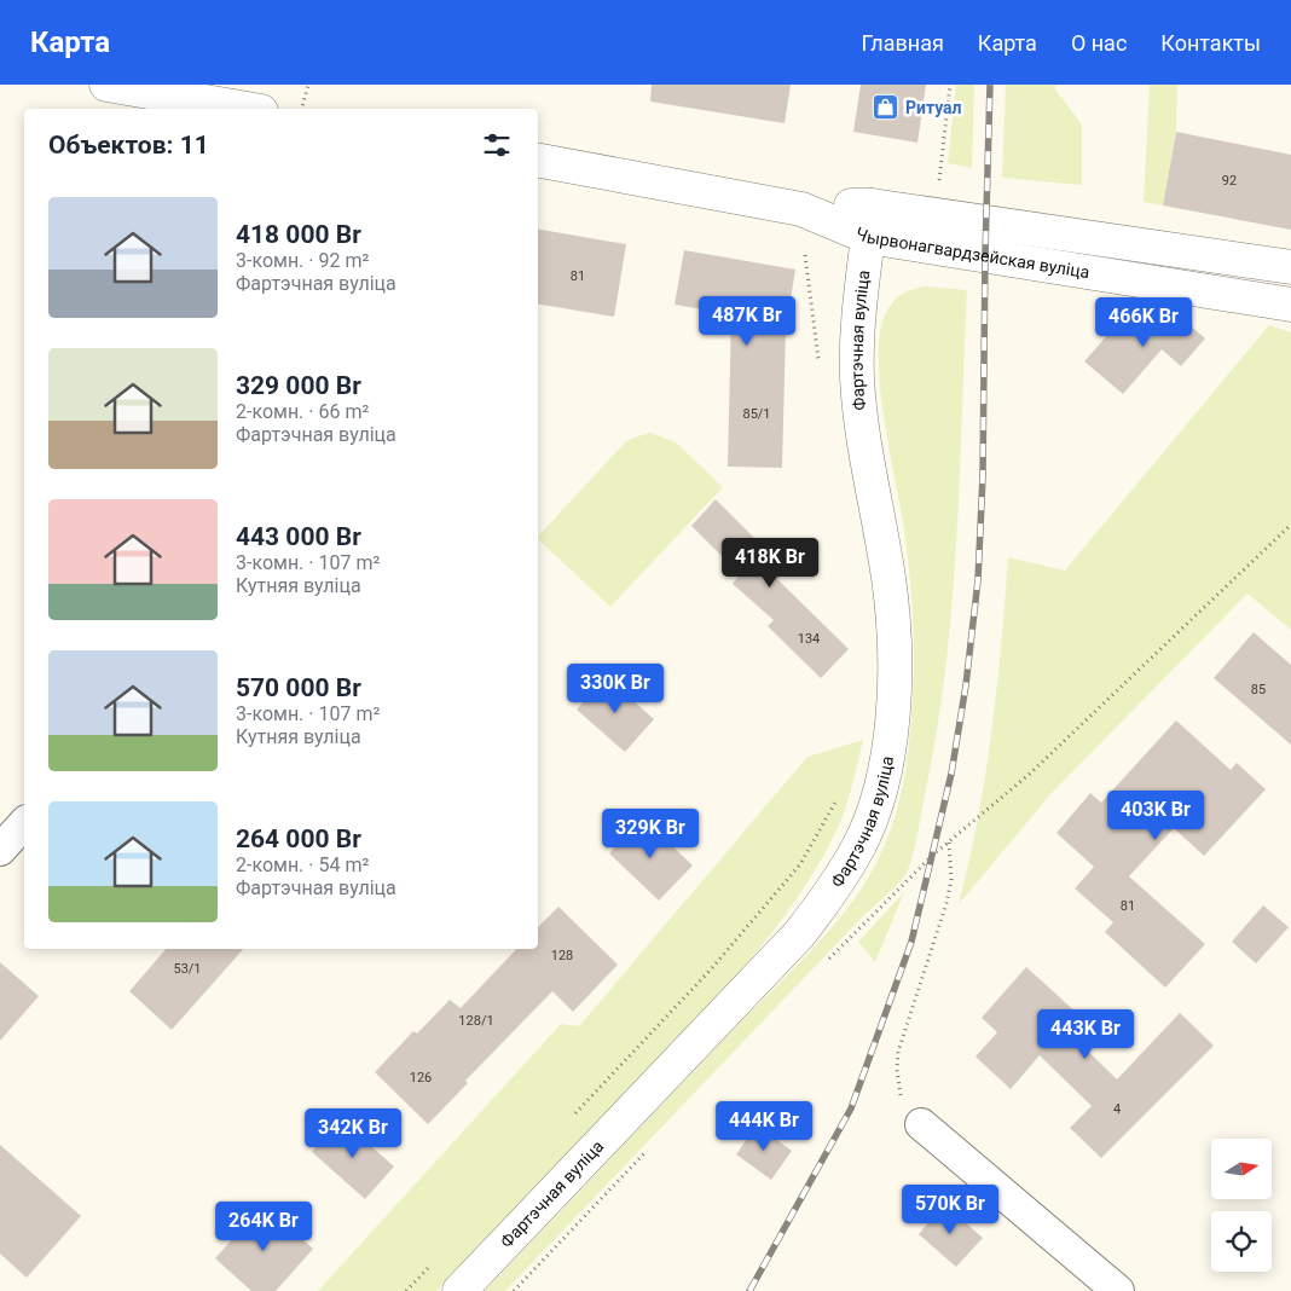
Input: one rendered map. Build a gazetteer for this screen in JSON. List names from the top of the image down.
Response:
{
  "streets": {
    "main road": ["Чырвонагвардзейская вуліца", "Фартэчная вуліца"]
  },
  "crossings": [
    ["Чырвонагвардзейская вуліца", "Фартэчная вуліца"]
  ],
  "places": {
    "shop": ["Ритуал"]
  },
  "house_numbers": [
    "92",
    "81",
    "85/1",
    "134",
    "85",
    "81",
    "128",
    "53/1",
    "128/1",
    "126",
    "4"
  ],
  "north": "right",
  "page": {
    "header": "Карта",
    "nav": [
      "Главная",
      "Карта",
      "О нас",
      "Контакты"
    ],
    "heading": "Объектов: 11",
    "list": [
      {
        "name": "418 000 Br",
        "note": "3-комн. · 92 m² · Фартэчная вуліца"
      },
      {
        "name": "329 000 Br",
        "note": "2-комн. · 66 m² · Фартэчная вуліца"
      },
      {
        "name": "443 000 Br",
        "note": "3-комн. · 107 m² · Кутняя вуліца"
      },
      {
        "name": "570 000 Br",
        "note": "3-комн. · 107 m² · Кутняя вуліца"
      },
      {
        "name": "264 000 Br",
        "note": "2-комн. · 54 m² · Фартэчная вуліца"
      }
    ],
    "price": [
      "487K Br",
      "466K Br",
      "418K Br",
      "330K Br",
      "403K Br",
      "329K Br",
      "443K Br",
      "444K Br",
      "342K Br",
      "570K Br",
      "264K Br"
    ]
  }
}
